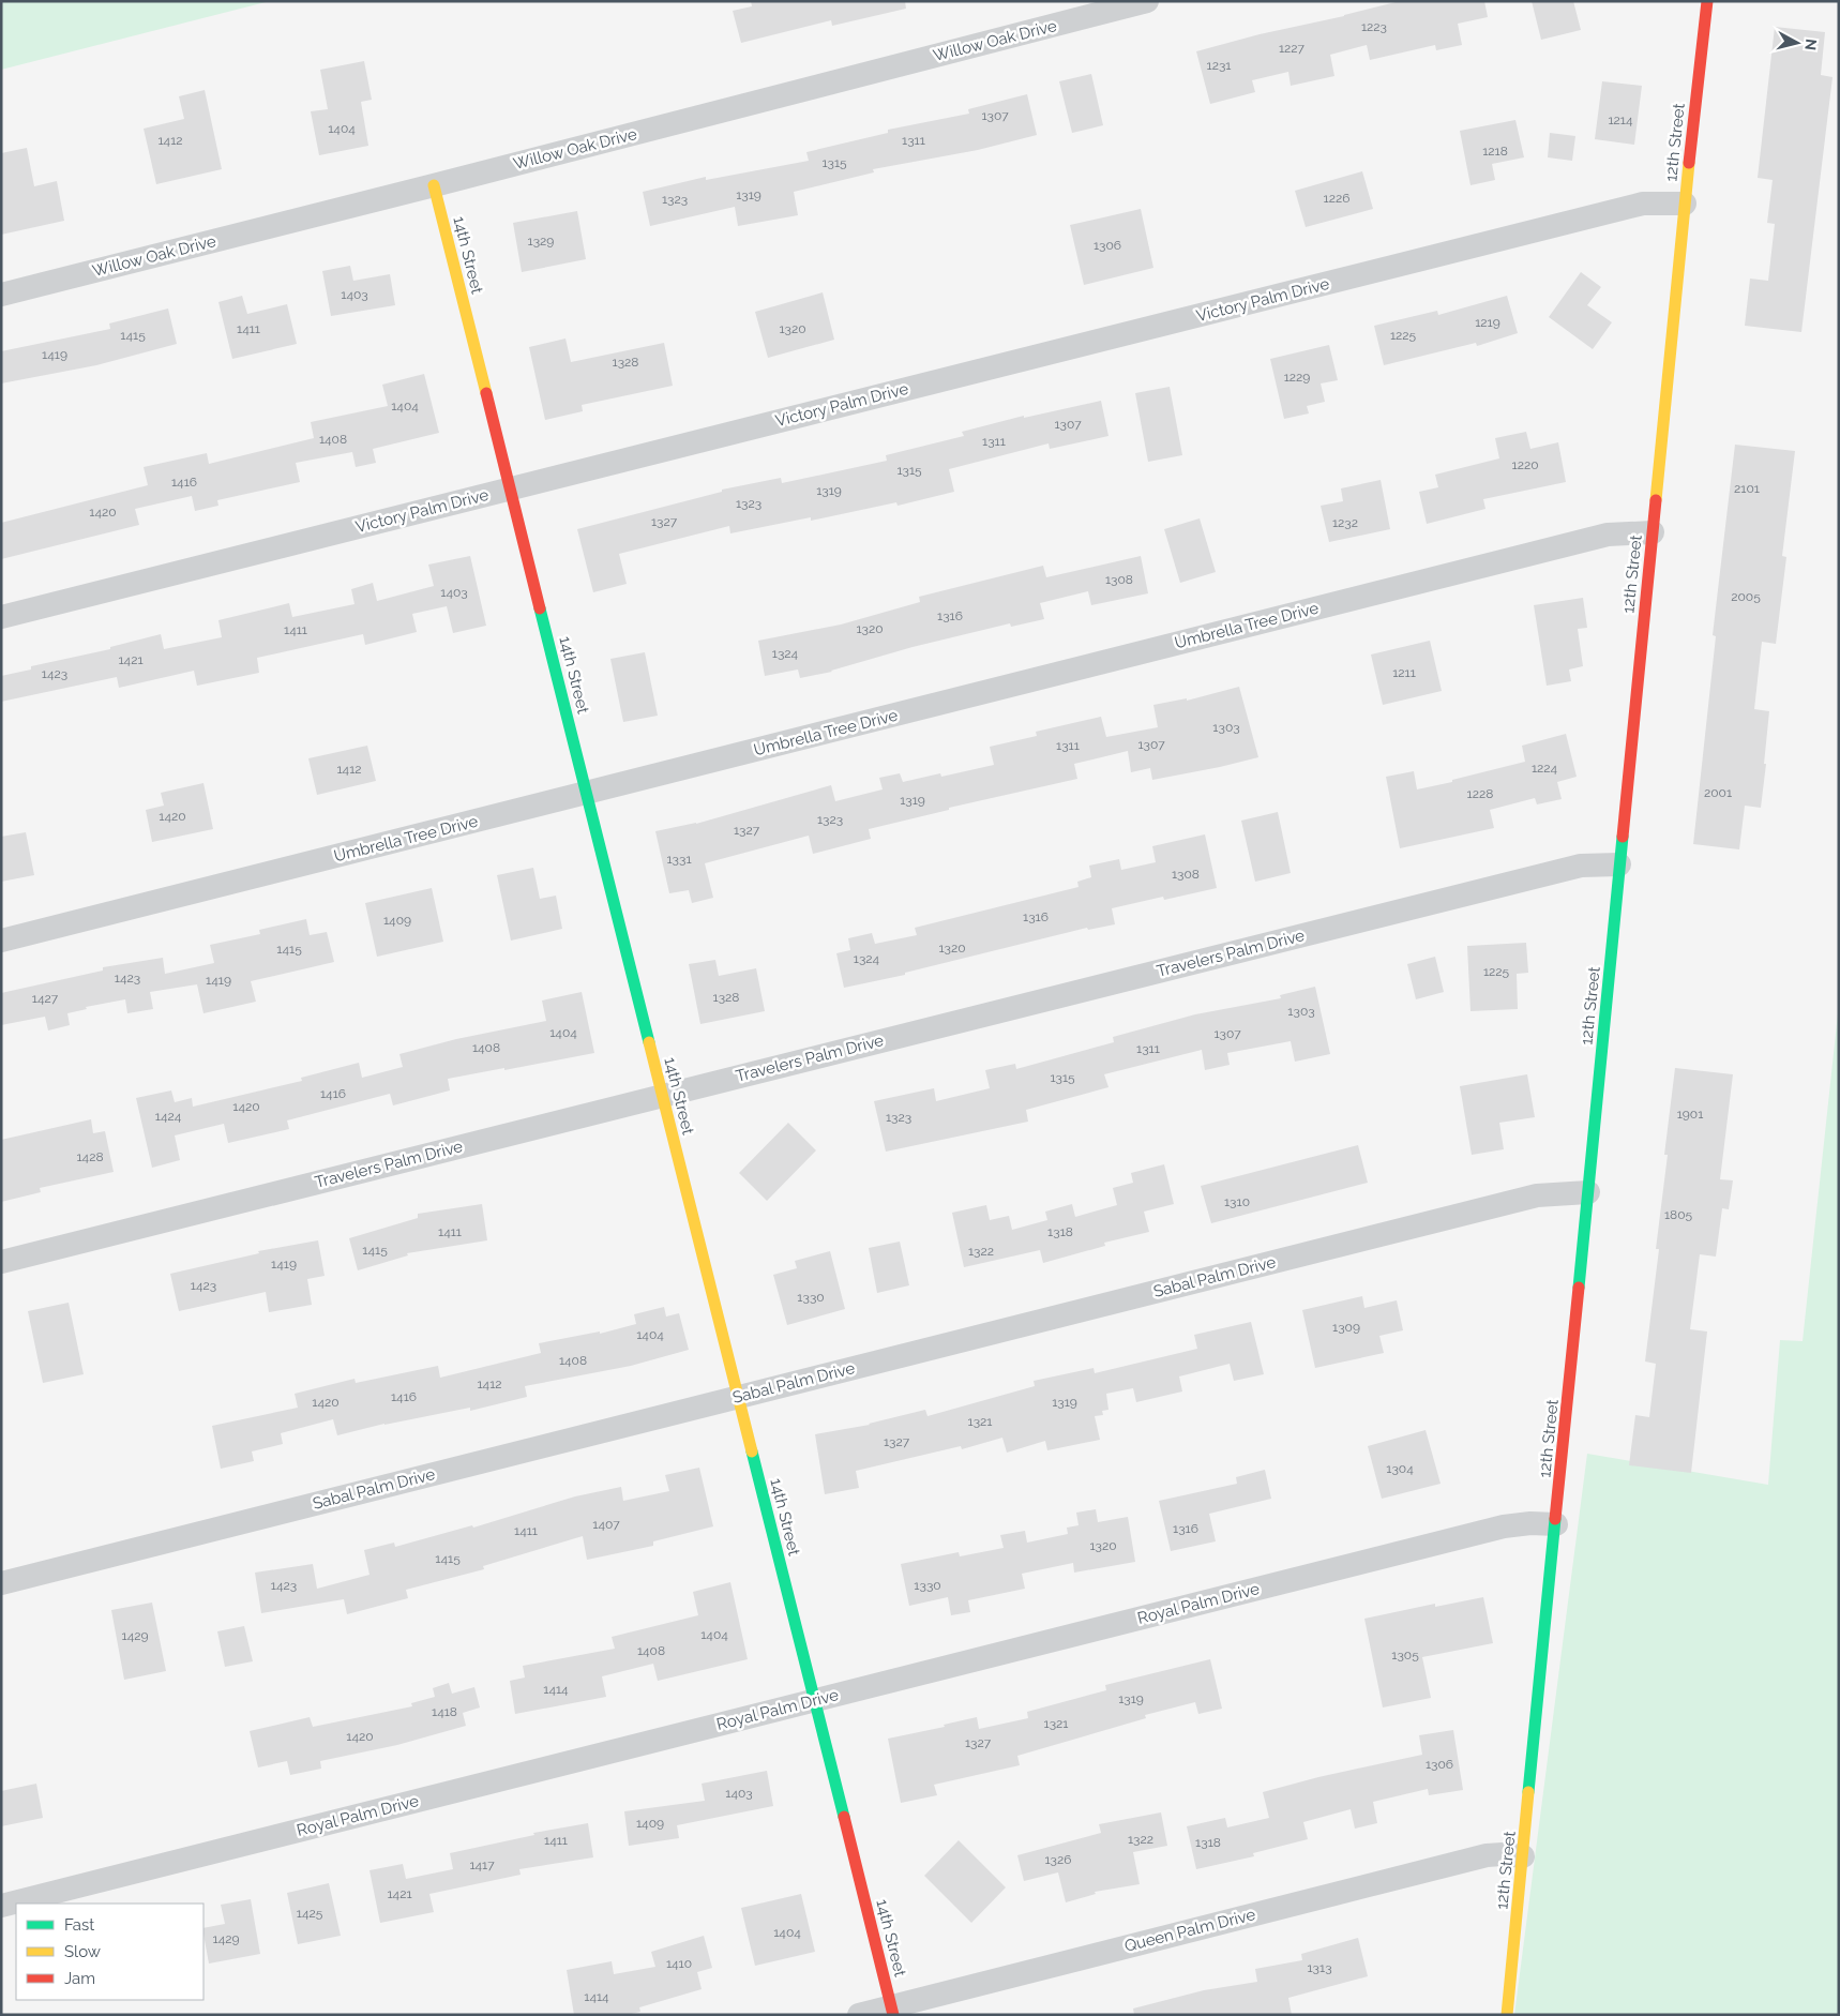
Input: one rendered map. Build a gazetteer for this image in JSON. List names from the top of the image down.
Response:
{
  "streets": {
    "street": [
      "Willow Oak Drive",
      "12th Street",
      "14th Street",
      "Victory Palm Drive",
      "Umbrella Tree Drive",
      "Travelers Palm Drive",
      "Sabal Palm Drive",
      "Royal Palm Drive",
      "Queen Palm Drive"
    ]
  },
  "crossings": [
    ["Willow Oak Drive", "14th Street"],
    ["12th Street", "Victory Palm Drive"],
    ["12th Street", "Umbrella Tree Drive"],
    ["12th Street", "Travelers Palm Drive"],
    ["12th Street", "Sabal Palm Drive"],
    ["12th Street", "Royal Palm Drive"],
    ["12th Street", "Queen Palm Drive"],
    ["14th Street", "Victory Palm Drive"],
    ["14th Street", "Umbrella Tree Drive"],
    ["14th Street", "Travelers Palm Drive"],
    ["14th Street", "Sabal Palm Drive"],
    ["14th Street", "Royal Palm Drive"],
    ["14th Street", "Queen Palm Drive"]
  ],
  "house_numbers": [
    "1223",
    "1227",
    "1231",
    "1307",
    "1214",
    "1404",
    "1412",
    "1311",
    "1218",
    "1315",
    "1319",
    "1226",
    "1323",
    "1329",
    "1306",
    "1403",
    "1219",
    "1411",
    "1320",
    "1415",
    "1225",
    "1419",
    "1328",
    "1229",
    "1404",
    "1307",
    "1408",
    "1311",
    "1220",
    "1315",
    "1416",
    "2101",
    "1319",
    "1323",
    "1420",
    "1327",
    "1232",
    "1308",
    "1403",
    "2005",
    "1316",
    "1320",
    "1411",
    "1324",
    "1421",
    "1211",
    "1423",
    "1303",
    "1307",
    "1311",
    "1224",
    "1412",
    "2001",
    "1228",
    "1319",
    "1420",
    "1323",
    "1327",
    "1331",
    "1308",
    "1316",
    "1409",
    "1320",
    "1415",
    "1324",
    "1225",
    "1423",
    "1419",
    "1328",
    "1427",
    "1303",
    "1404",
    "1307",
    "1408",
    "1311",
    "1315",
    "1416",
    "1420",
    "1901",
    "1424",
    "1323",
    "1428",
    "1310",
    "1805",
    "1411",
    "1318",
    "1415",
    "1322",
    "1419",
    "1423",
    "1330",
    "1309",
    "1404",
    "1408",
    "1412",
    "1416",
    "1420",
    "1319",
    "1321",
    "1327",
    "1304",
    "1407",
    "1316",
    "1411",
    "1320",
    "1415",
    "1423",
    "1330",
    "1404",
    "1429",
    "1408",
    "1305",
    "1414",
    "1319",
    "1418",
    "1321",
    "1420",
    "1327",
    "1306",
    "1403",
    "1409",
    "1322",
    "1411",
    "1318",
    "1326",
    "1417",
    "1421",
    "1425",
    "1404",
    "1429",
    "1410",
    "1313",
    "1414"
  ],
  "legend": ["Fast", "Slow", "Jam"],
  "north": "right"
}
